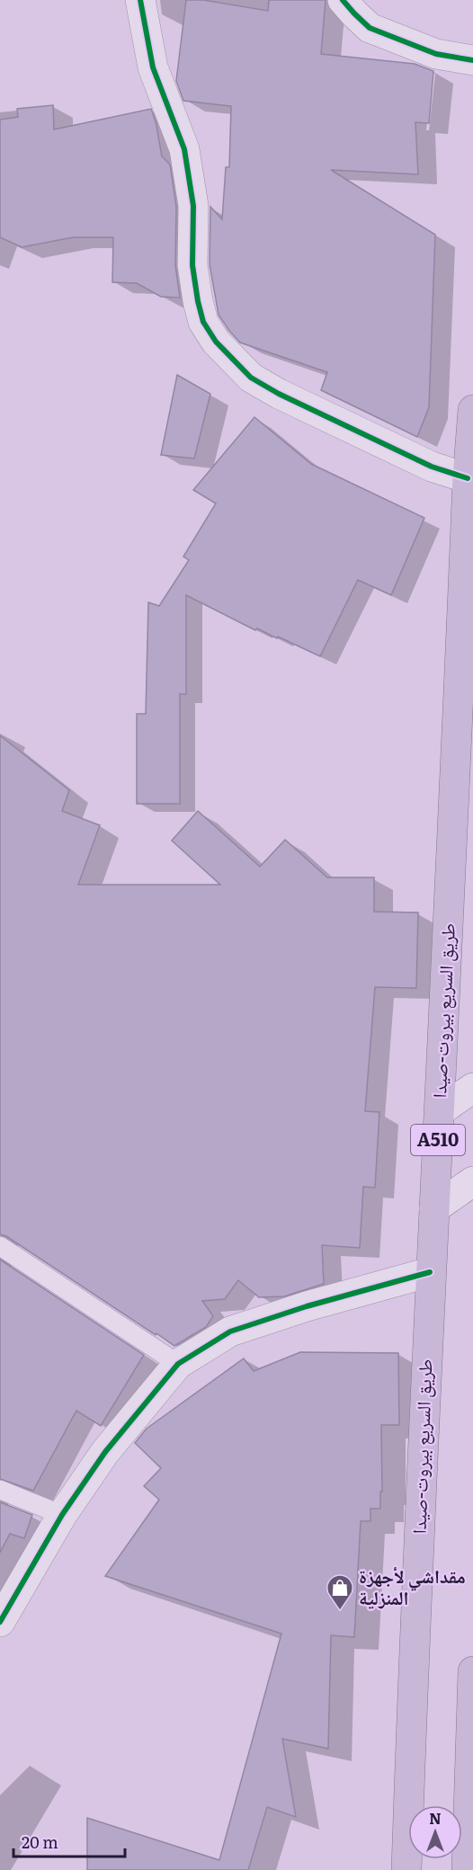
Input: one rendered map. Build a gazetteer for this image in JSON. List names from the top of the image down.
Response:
{
  "streets": {
    "highway": ["طريق السريع بيروت-صيدا", "A510"]
  },
  "places": {
    "shop": ["مقداشي لأجهزة المنزلية"]
  },
  "scale_bar": "20 m",
  "north": "top"
}
